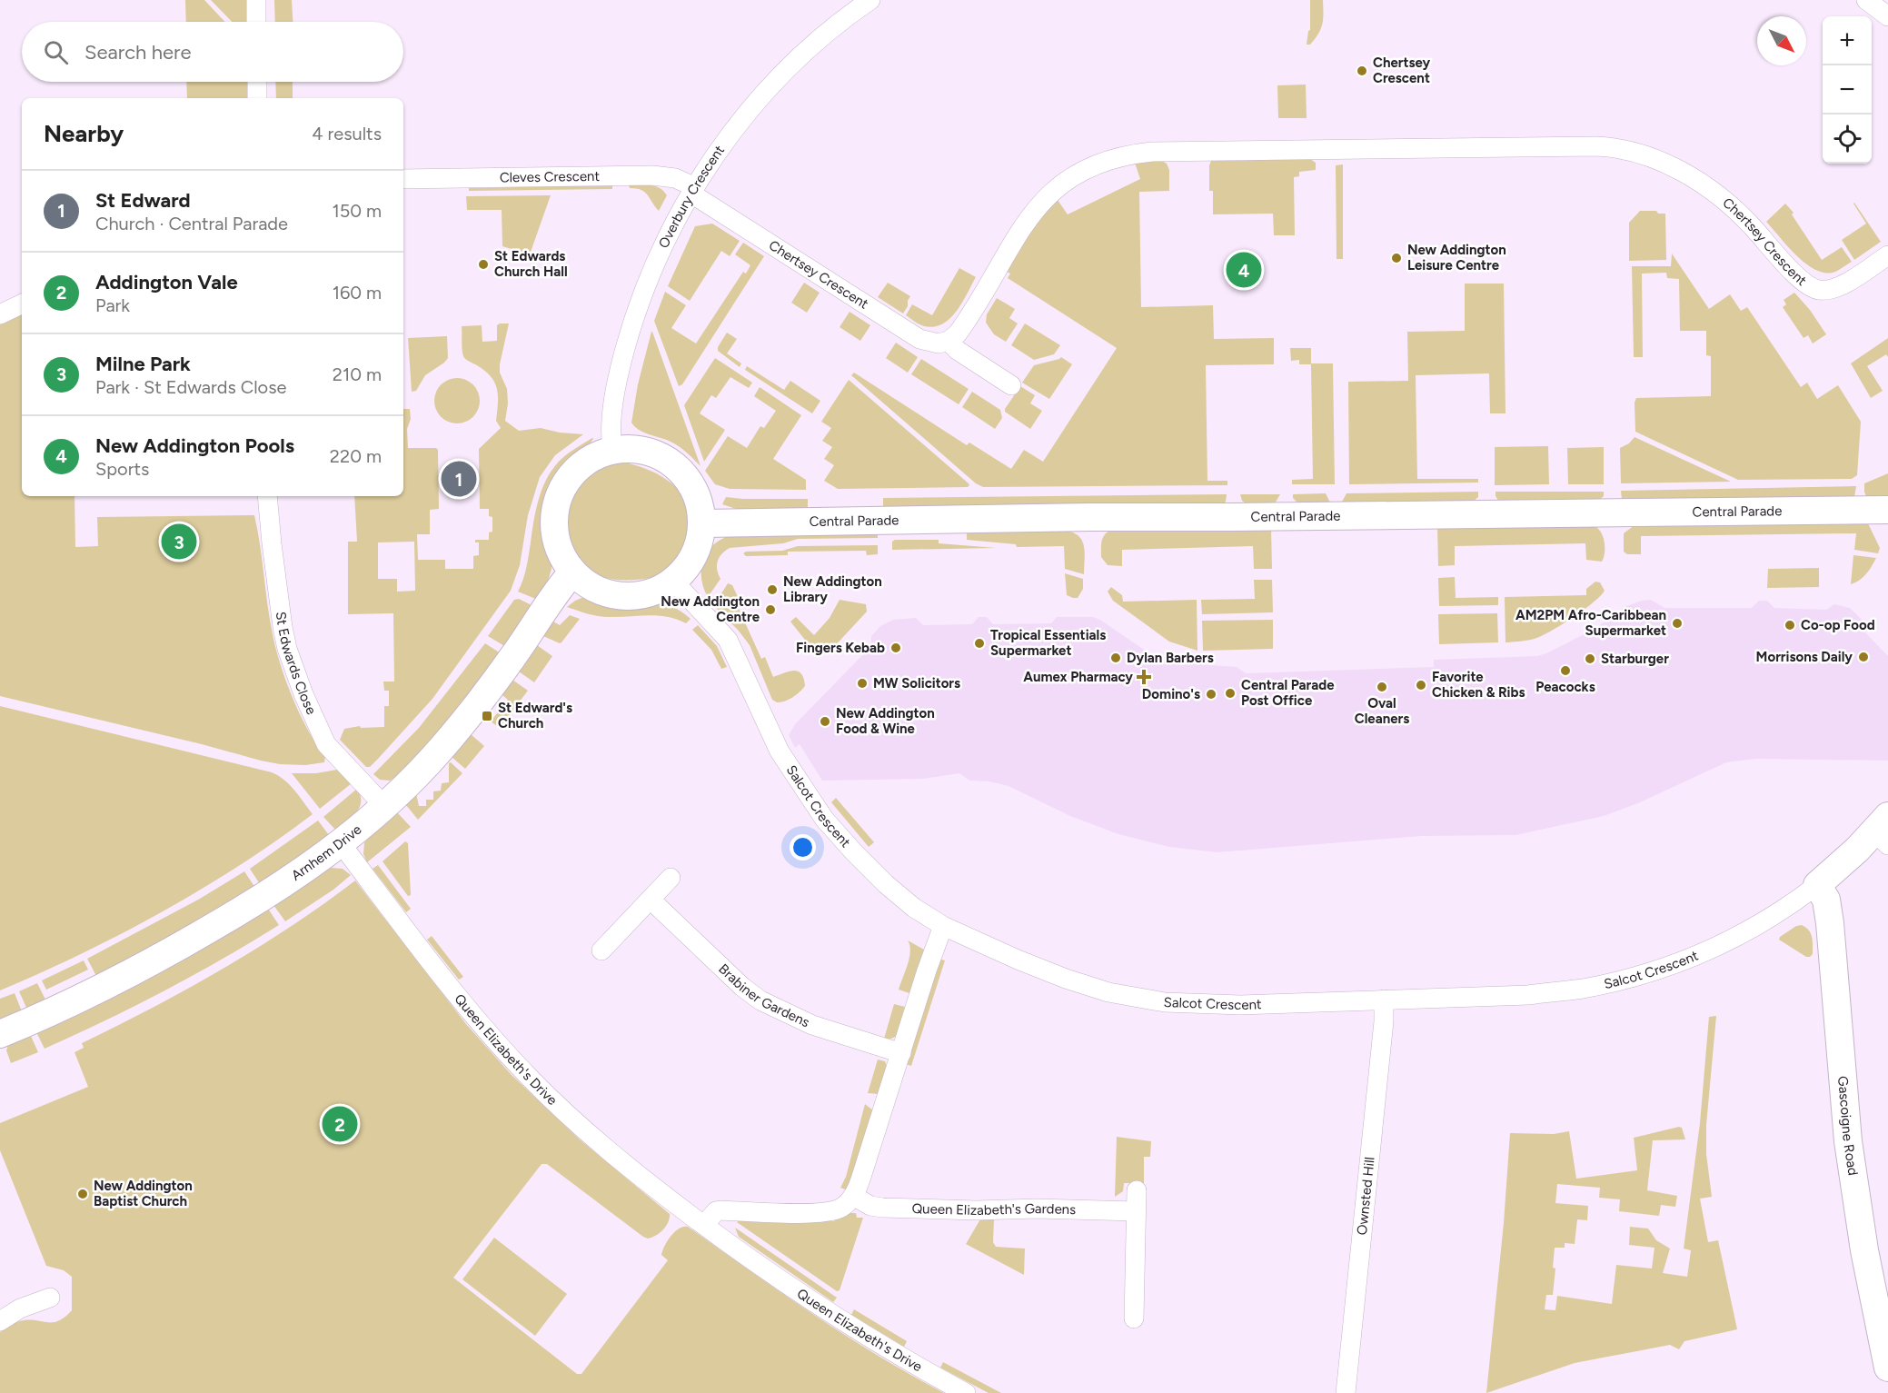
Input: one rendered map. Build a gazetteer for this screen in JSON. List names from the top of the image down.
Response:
{
  "streets": {
    "street": [
      "Cleves Crescent",
      "Overbury Crescent",
      "Chertsey Crescent",
      "Central Parade",
      "St Edwards Close",
      "Salcot Crescent",
      "Arnhem Drive",
      "Brabiner Gardens",
      "Queen Elizabeth's Drive",
      "Gascoigne Road",
      "Ownsted Hill",
      "Queen Elizabeth's Gardens"
    ]
  },
  "crossings": [
    ["Cleves Crescent", "Overbury Crescent"],
    ["Cleves Crescent", "Chertsey Crescent"],
    ["Overbury Crescent", "Chertsey Crescent"],
    ["Overbury Crescent", "Central Parade"],
    ["Overbury Crescent", "Salcot Crescent"],
    ["Overbury Crescent", "Arnhem Drive"],
    ["Central Parade", "Salcot Crescent"],
    ["Central Parade", "Arnhem Drive"],
    ["St Edwards Close", "Arnhem Drive"],
    ["Salcot Crescent", "Arnhem Drive"],
    ["Salcot Crescent", "Gascoigne Road"],
    ["Salcot Crescent", "Ownsted Hill"],
    ["Arnhem Drive", "Queen Elizabeth's Drive"]
  ],
  "places": {
    "other": [
      "Chertsey Crescent",
      "New Addington Leisure Centre",
      "St Edwards Church Hall",
      "New Addington Library",
      "New Addington Centre",
      "AM2PM Afro-Caribbean Supermarket",
      "Co-op Food",
      "Tropical Essentials Supermarket",
      "Fingers Kebab",
      "Morrisons Daily",
      "Dylan Barbers",
      "Starburger",
      "Peacocks",
      "MW Solicitors",
      "Favorite Chicken & Ribs",
      "Oval Cleaners",
      "Central Parade Post Office",
      "Domino's",
      "New Addington Food & Wine",
      "New Addington Baptist Church"
    ],
    "health": ["Aumex Pharmacy"],
    "transit": ["St Edward's Church"]
  },
  "north": "bottom right",
  "page": {
    "map_buttons": ["+", "−"],
    "search": "Search here",
    "heading": ["Nearby", "4 results"],
    "list": [
      {
        "mark": "1",
        "name": "St Edward",
        "note": "Church · Central Parade",
        "value": "150 m"
      },
      {
        "mark": "2",
        "name": "Addington Vale",
        "note": "Park",
        "value": "160 m"
      },
      {
        "mark": "3",
        "name": "Milne Park",
        "note": "Park · St Edwards Close",
        "value": "210 m"
      },
      {
        "mark": "4",
        "name": "New Addington Pools",
        "note": "Sports",
        "value": "220 m"
      }
    ],
    "pins": [
      "4",
      "1",
      "3",
      "2"
    ]
  }
}
